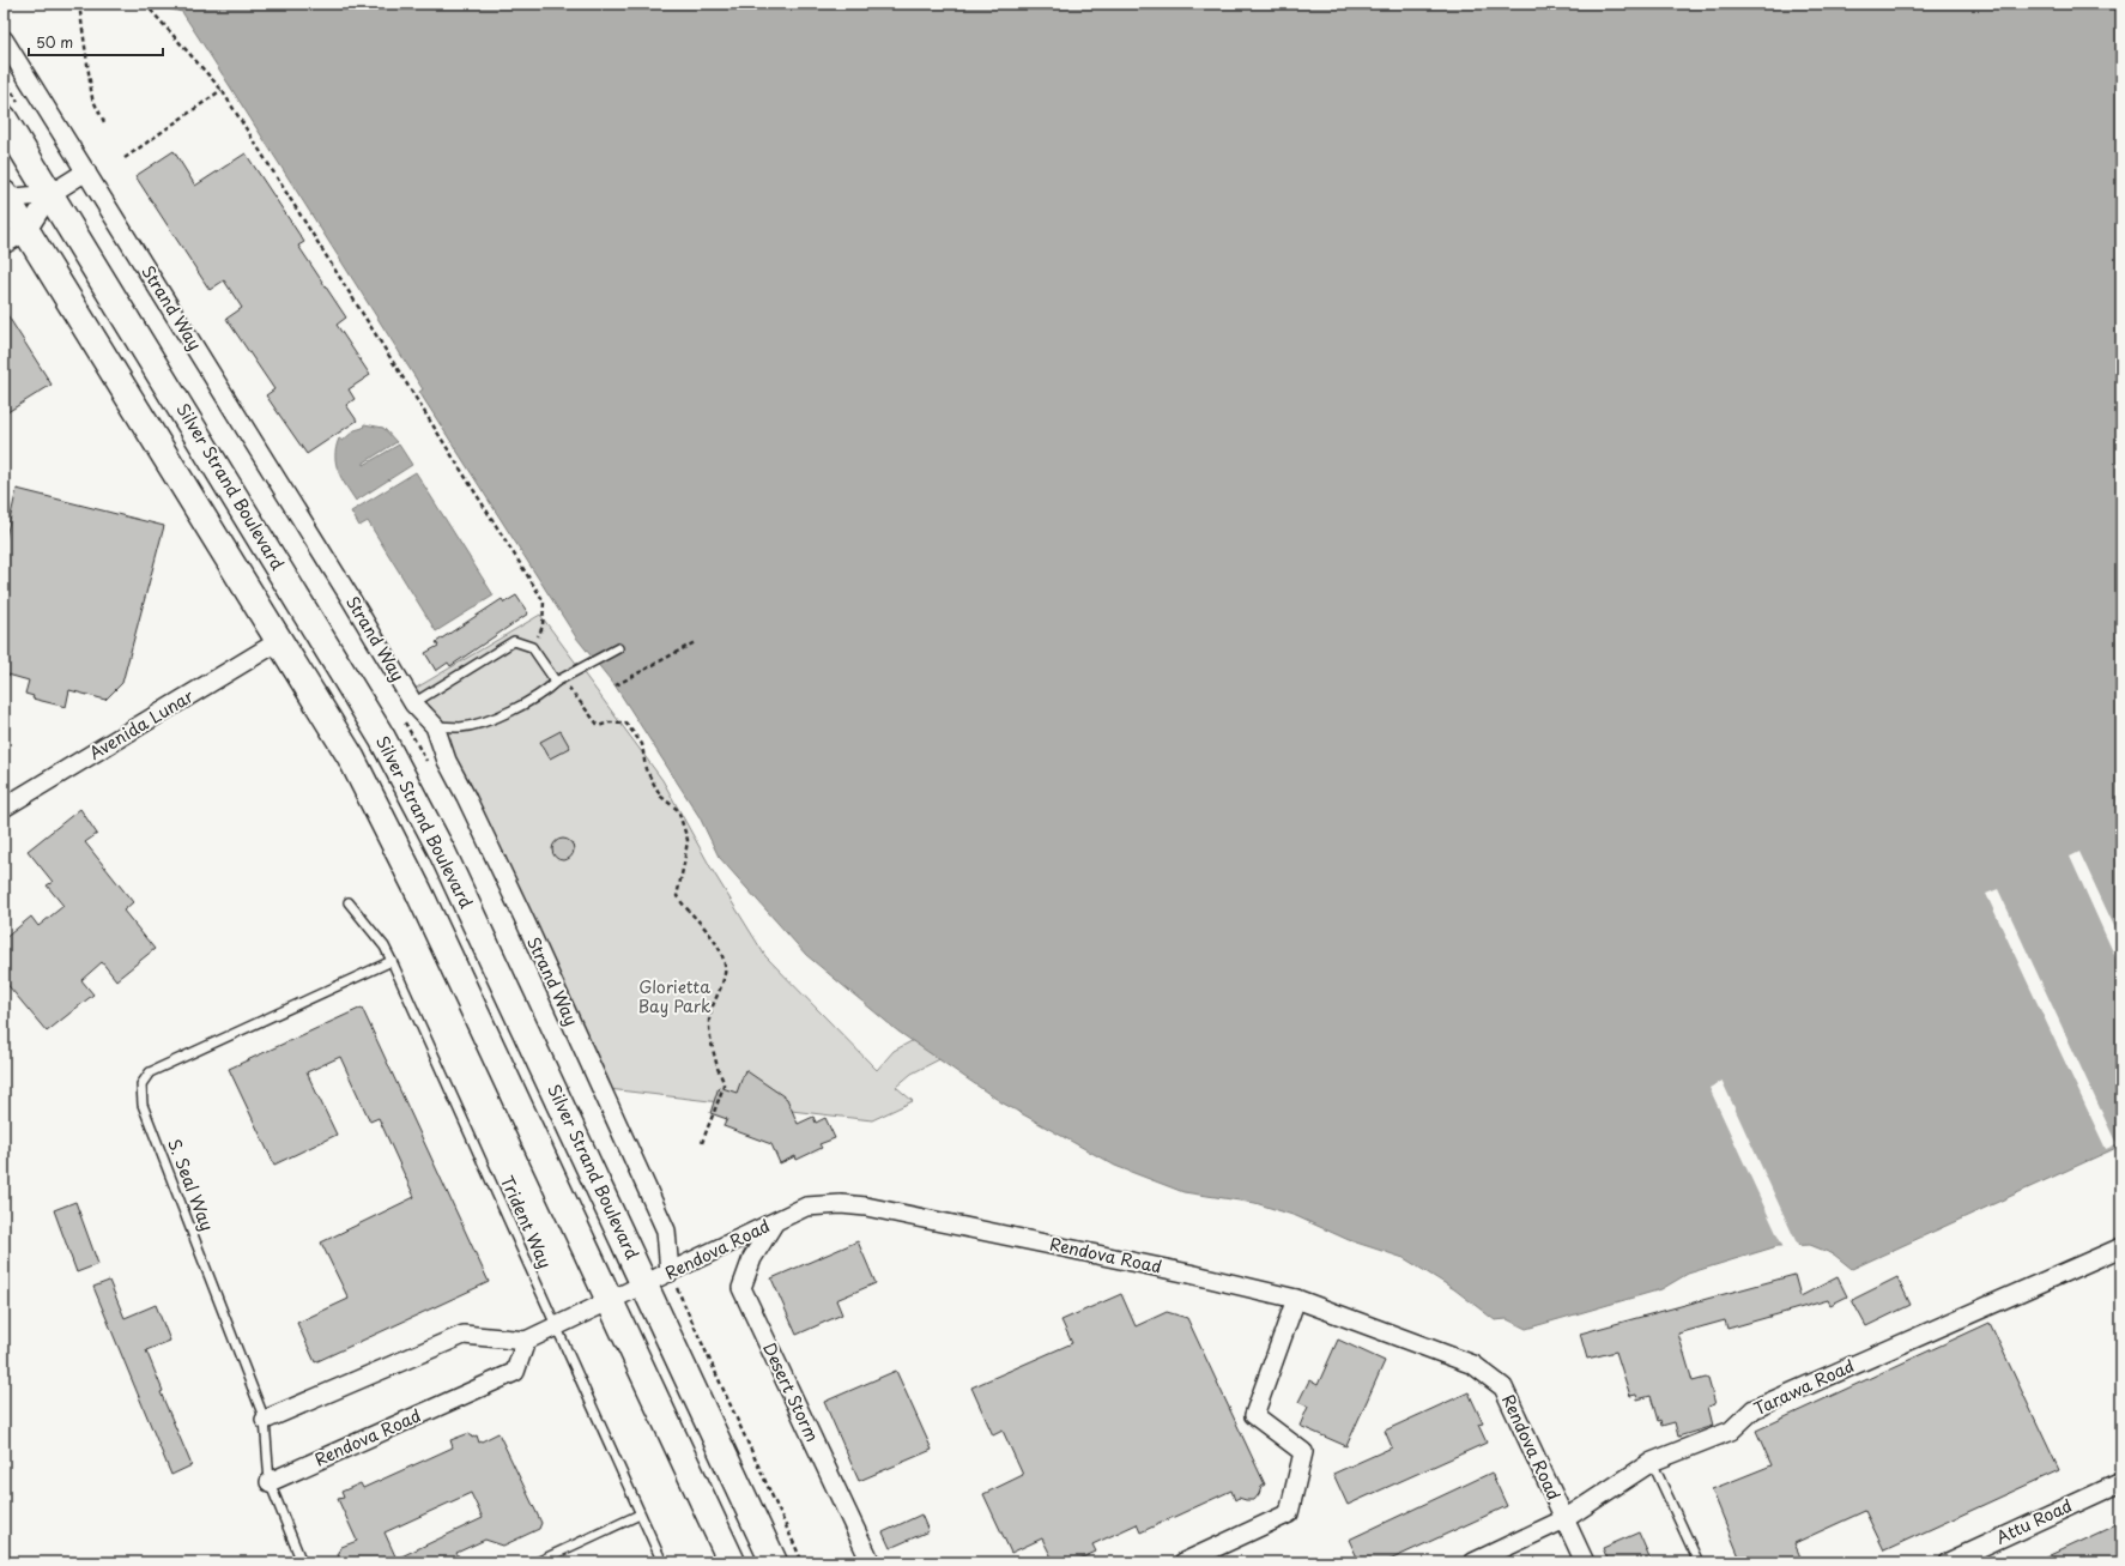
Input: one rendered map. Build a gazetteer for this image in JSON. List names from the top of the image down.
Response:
{
  "streets": {
    "highway": ["Silver Strand Boulevard"],
    "street": [
      "Strand Way",
      "Avenida Lunar",
      "Rendova Road",
      "Tarawa Road",
      "Desert Storm",
      "Attu Road"
    ],
    "lane": ["S. Seal Way", "Trident Way"]
  },
  "crossings": [
    ["Strand Way", "Rendova Road"],
    ["Silver Strand Boulevard", "Rendova Road"],
    ["S. Seal Way", "Trident Way"],
    ["S. Seal Way", "Rendova Road"],
    ["Trident Way", "Rendova Road"],
    ["Rendova Road", "Tarawa Road"],
    ["Rendova Road", "Desert Storm"]
  ],
  "parks": ["Glorietta Bay Park"],
  "scale_bar": "50 m"
}
